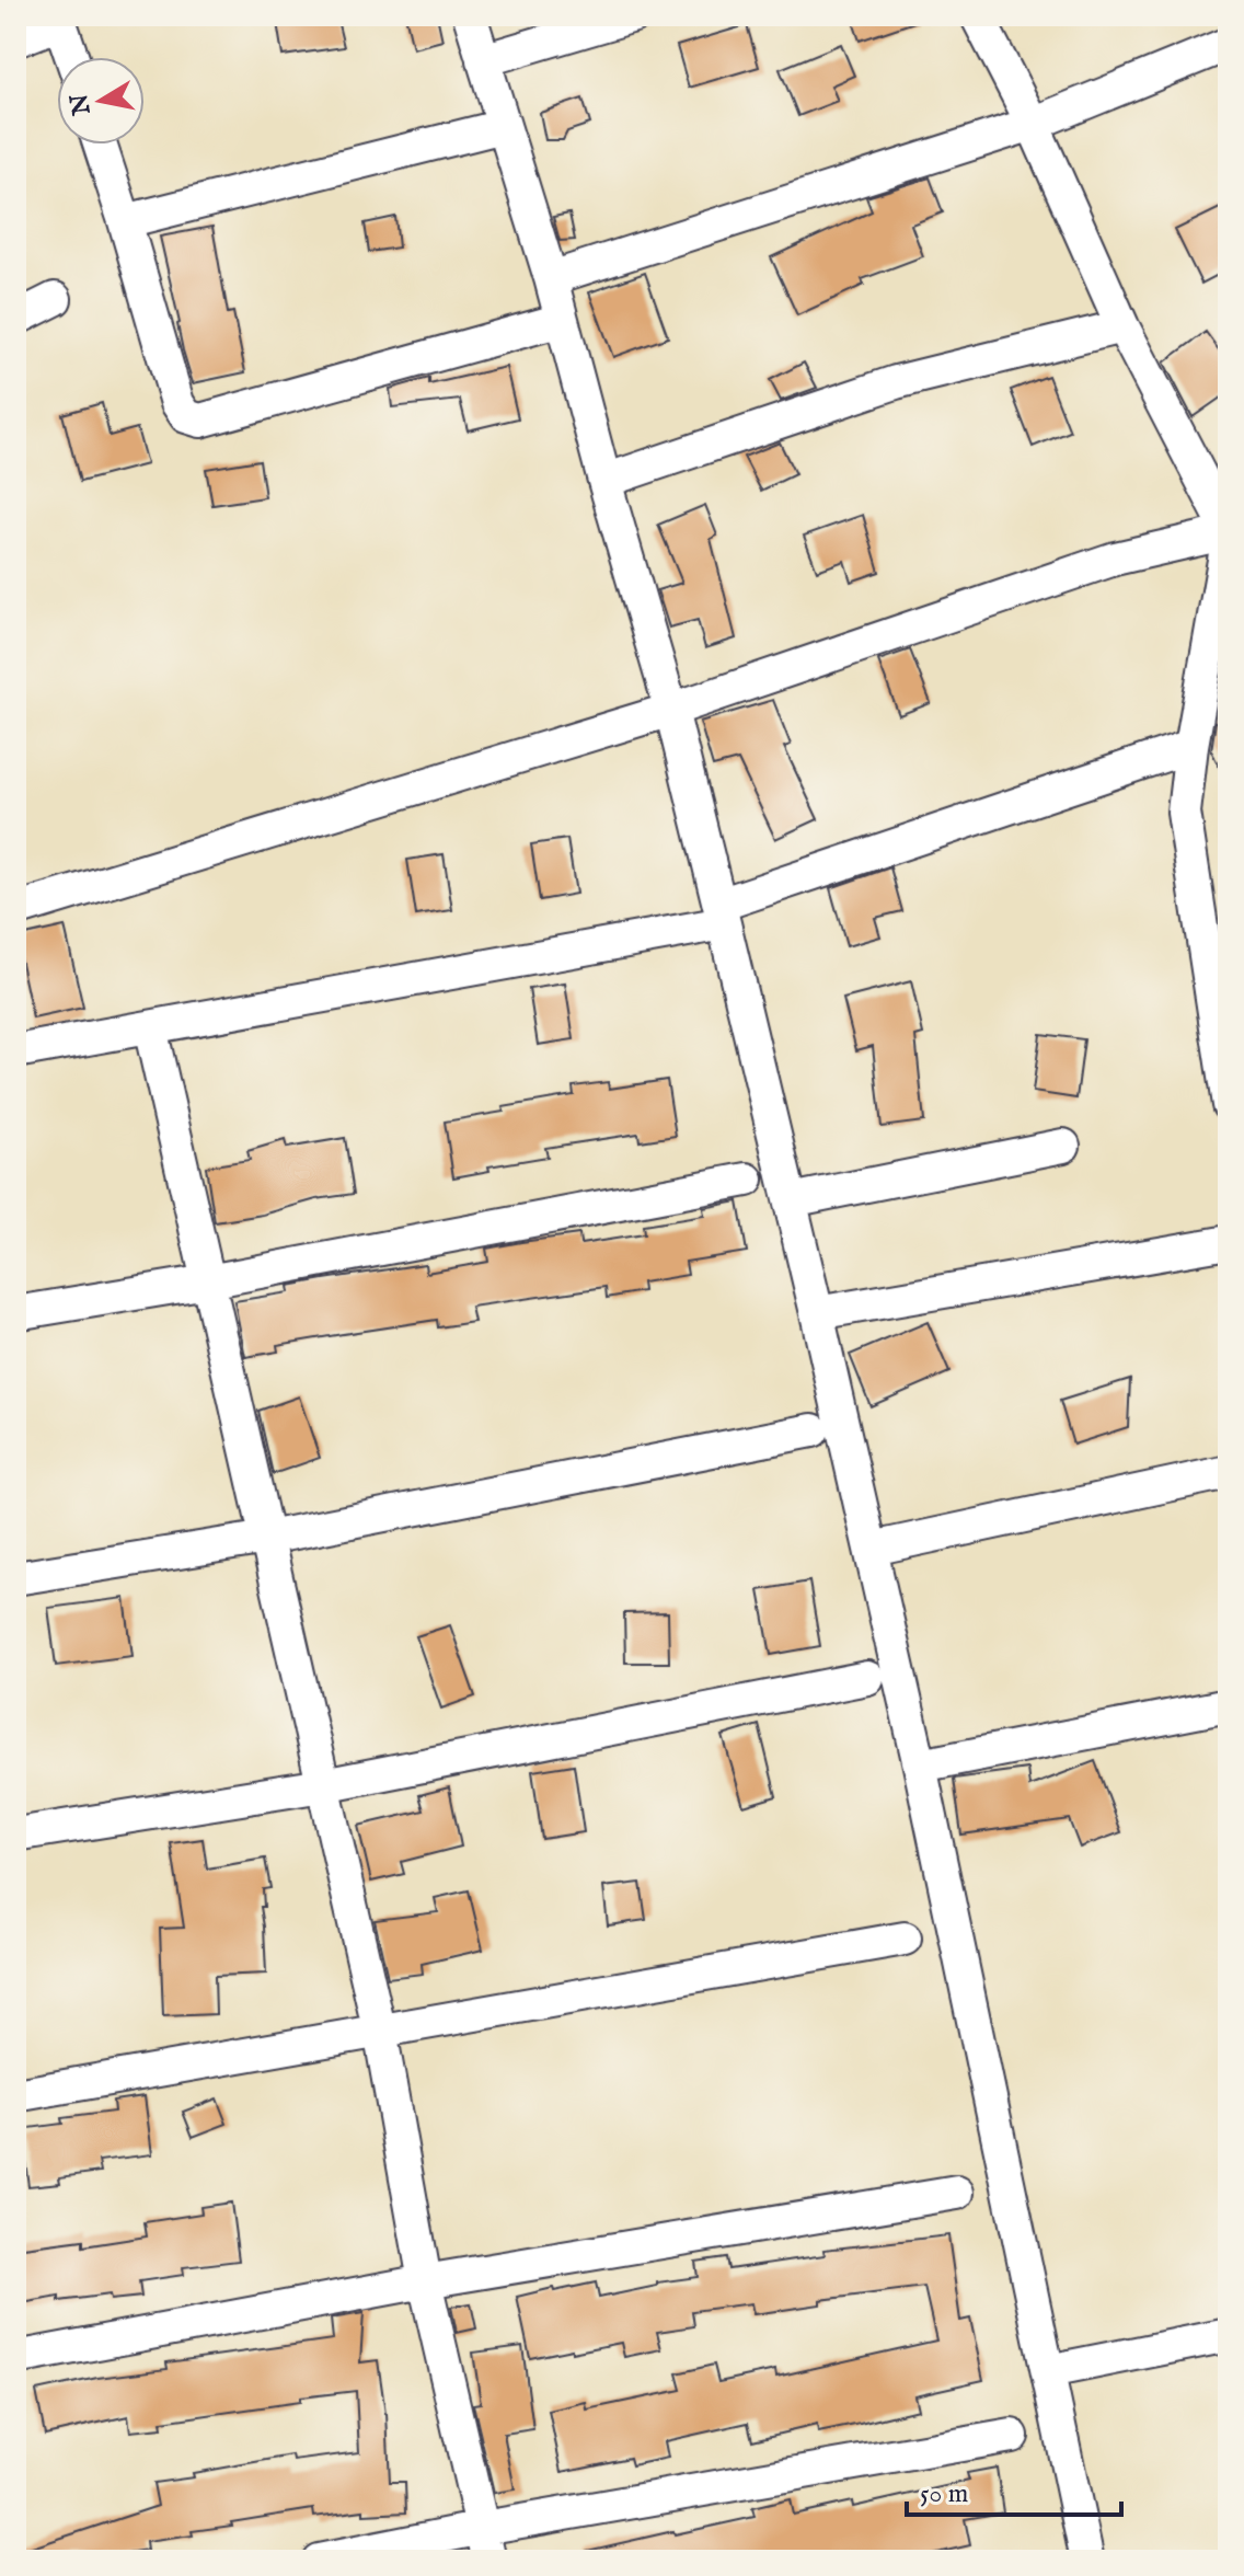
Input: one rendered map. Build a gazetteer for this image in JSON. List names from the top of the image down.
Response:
{
  "scale_bar": "50 m",
  "north": "left"
}
